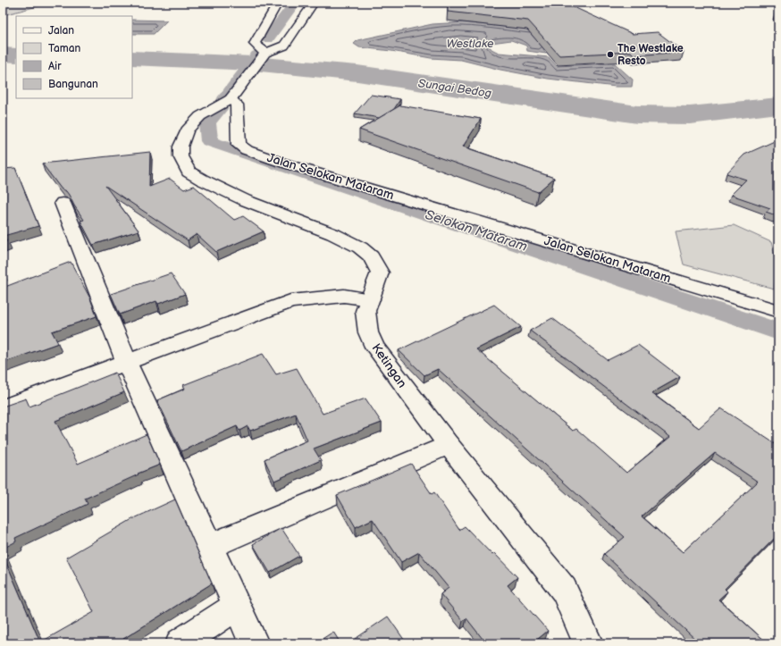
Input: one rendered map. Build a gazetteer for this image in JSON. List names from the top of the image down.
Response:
{
  "streets": {
    "street": ["Jalan Selokan Mataram", "Ketingan"]
  },
  "crossings": [
    ["Jalan Selokan Mataram", "Ketingan"]
  ],
  "water": ["Westlake", "Sungai Bedog", "Selokan Mataram"],
  "places": ["The Westlake Resto"],
  "legend": [
    "Jalan",
    "Taman",
    "Air",
    "Bangunan"
  ]
}
